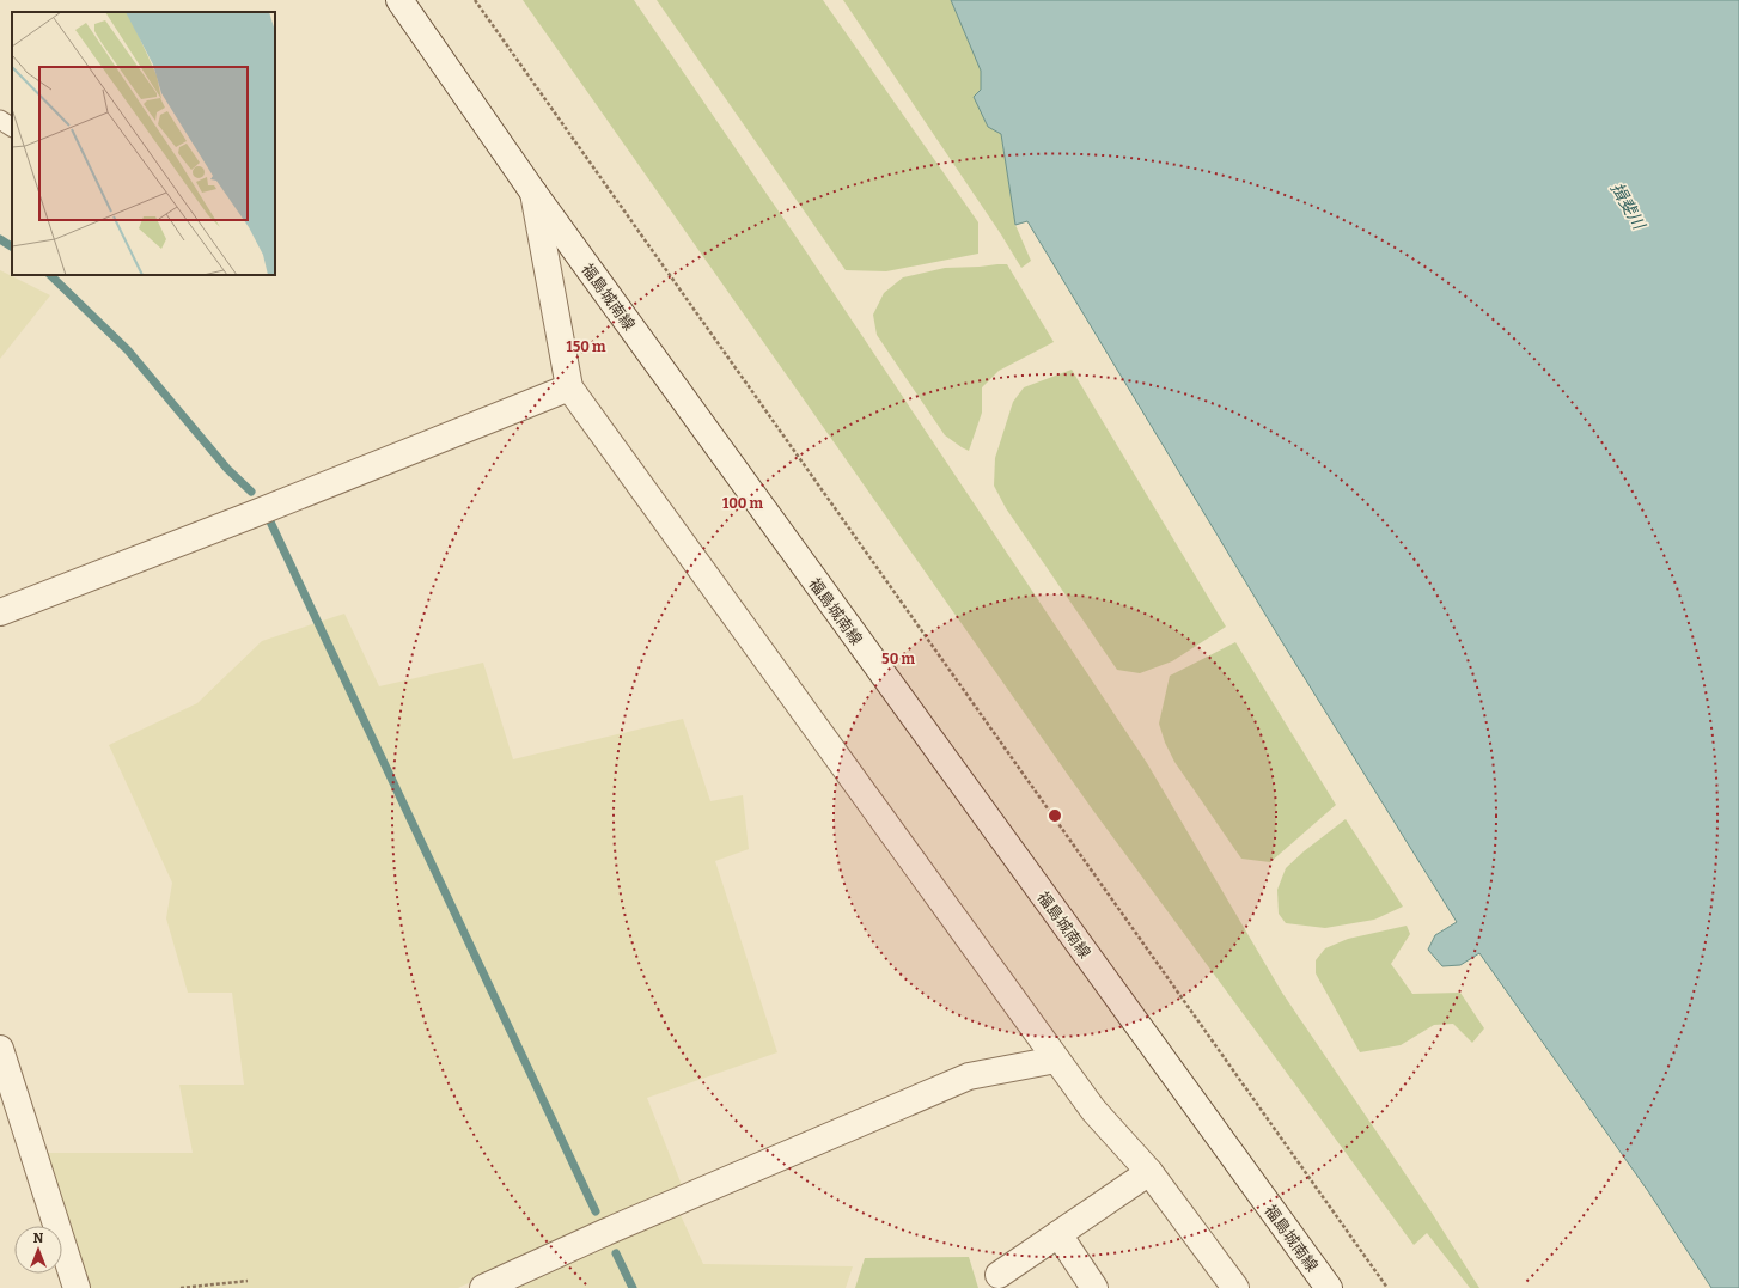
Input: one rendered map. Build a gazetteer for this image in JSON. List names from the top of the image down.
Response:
{
  "streets": {
    "street": ["福島城南線"]
  },
  "water": ["揖斐川"],
  "north": "top",
  "rings": ["150 m", "100 m", "50 m"]
}
